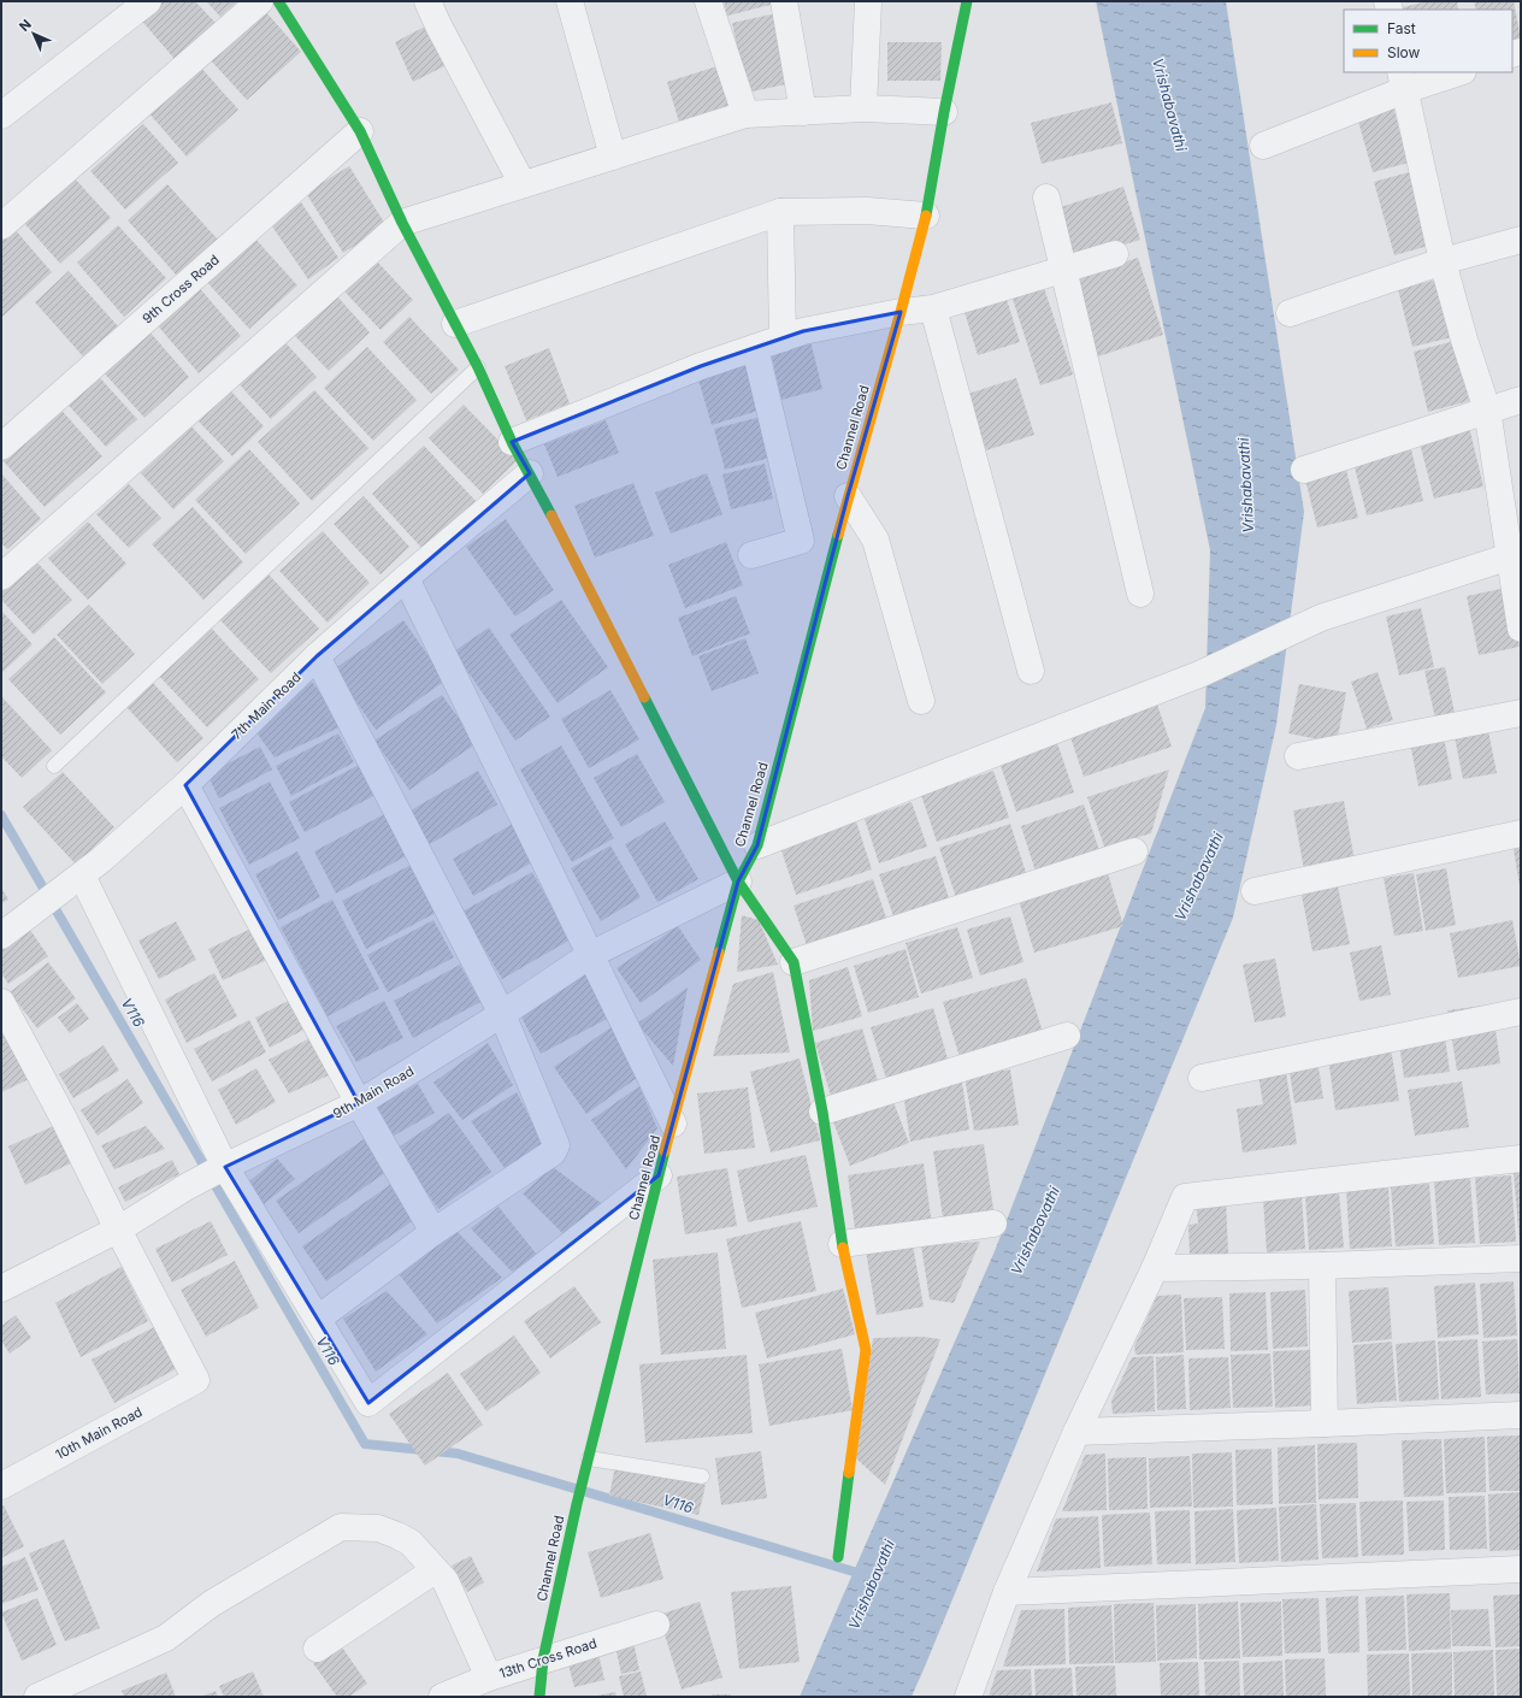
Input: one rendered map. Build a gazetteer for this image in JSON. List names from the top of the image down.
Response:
{
  "streets": {
    "street": [
      "9th Cross Road",
      "Channel Road",
      "7th Main Road",
      "9th Main Road",
      "10th Main Road",
      "13th Cross Road"
    ]
  },
  "crossings": [
    ["Channel Road", "9th Main Road"],
    ["Channel Road", "13th Cross Road"],
    ["9th Main Road", "10th Main Road"]
  ],
  "water": ["Vrishabavathi", "V116"],
  "legend": ["Fast", "Slow"],
  "north": "top left"
}
